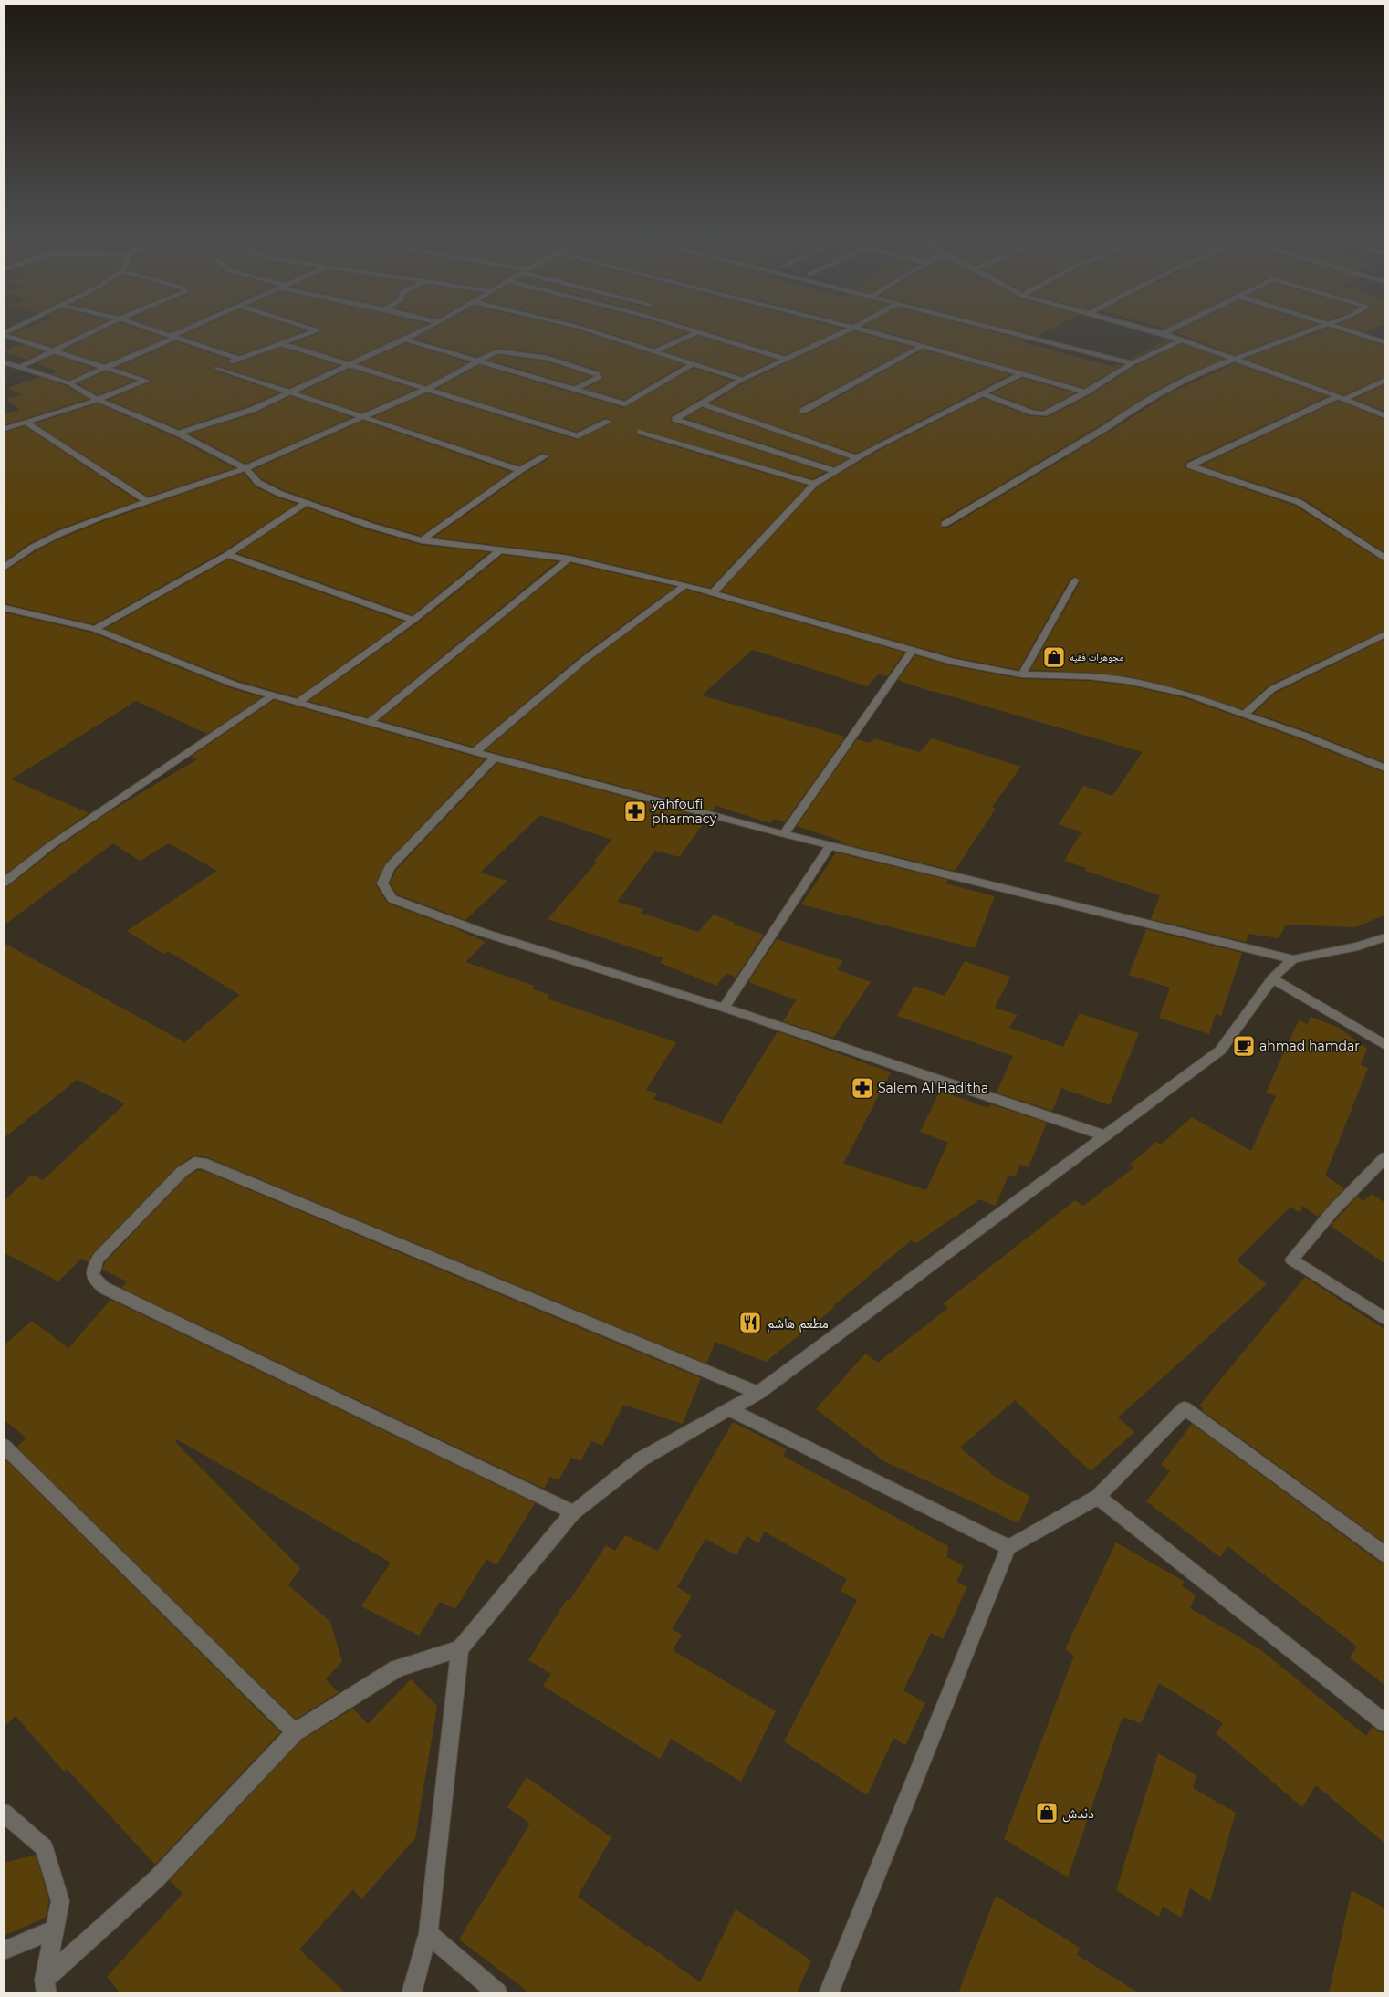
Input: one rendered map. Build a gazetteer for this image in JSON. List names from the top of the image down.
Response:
{
  "places": {
    "shop": ["مجوهرات فقيه", "دندش"],
    "pharmacy": ["yahfoufi pharmacy", "Salem Al Haditha"],
    "cafe": ["ahmad hamdar"],
    "restaurant": ["مطعم هاشم"]
  }
}
